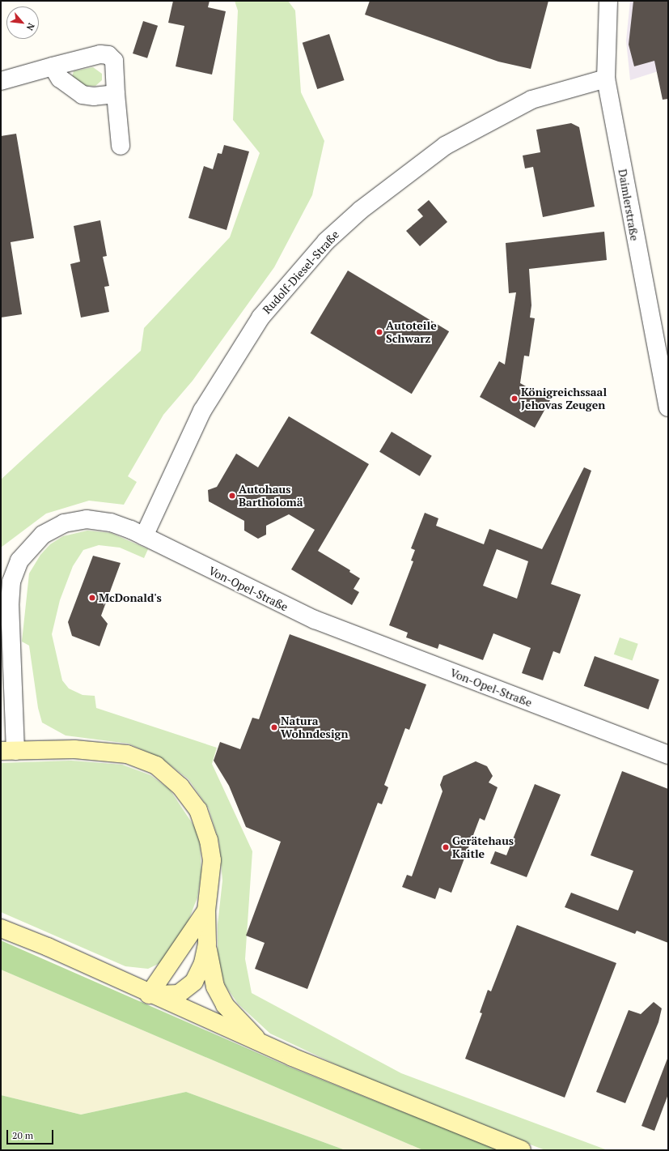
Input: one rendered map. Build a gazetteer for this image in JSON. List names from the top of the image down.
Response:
{
  "streets": {
    "street": ["Daimlerstraße", "Rudolf-Diesel-Straße", "Von-Opel-Straße"]
  },
  "crossings": [
    ["Daimlerstraße", "Rudolf-Diesel-Straße"],
    ["Rudolf-Diesel-Straße", "Von-Opel-Straße"]
  ],
  "places": [
    "Autoteile Schwarz",
    "Königreichssaal Jehovas Zeugen",
    "Autohaus Bartholomä",
    "McDonald's",
    "Natura Wohndesign",
    "Gerätehaus Kaitle"
  ],
  "scale_bar": "20 m",
  "north": "bottom right"
}
